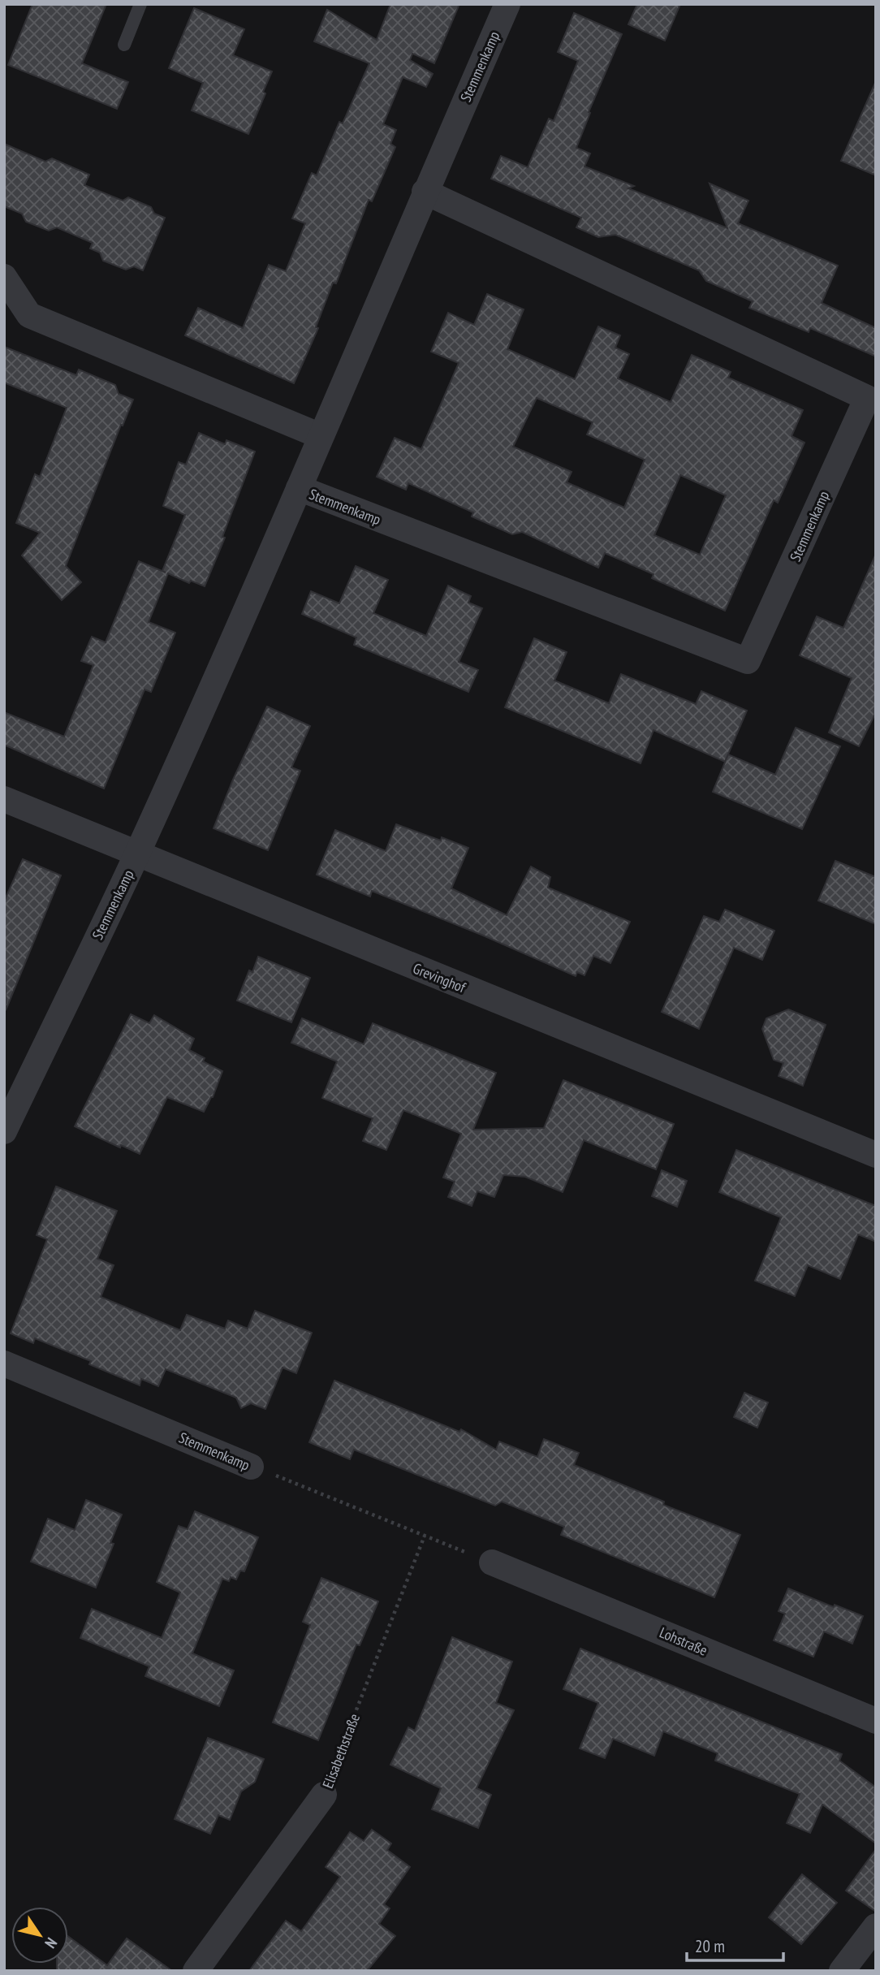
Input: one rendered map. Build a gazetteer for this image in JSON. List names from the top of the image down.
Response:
{
  "streets": {
    "street": [
      "Stemmenkamp",
      "Grevinghof",
      "Lohstraße",
      "Elisabethstraße"
    ]
  },
  "crossings": [
    ["Stemmenkamp", "Grevinghof"],
    ["Stemmenkamp", "Lohstraße"],
    ["Stemmenkamp", "Elisabethstraße"]
  ],
  "scale_bar": "20 m",
  "north": "bottom right"
}
